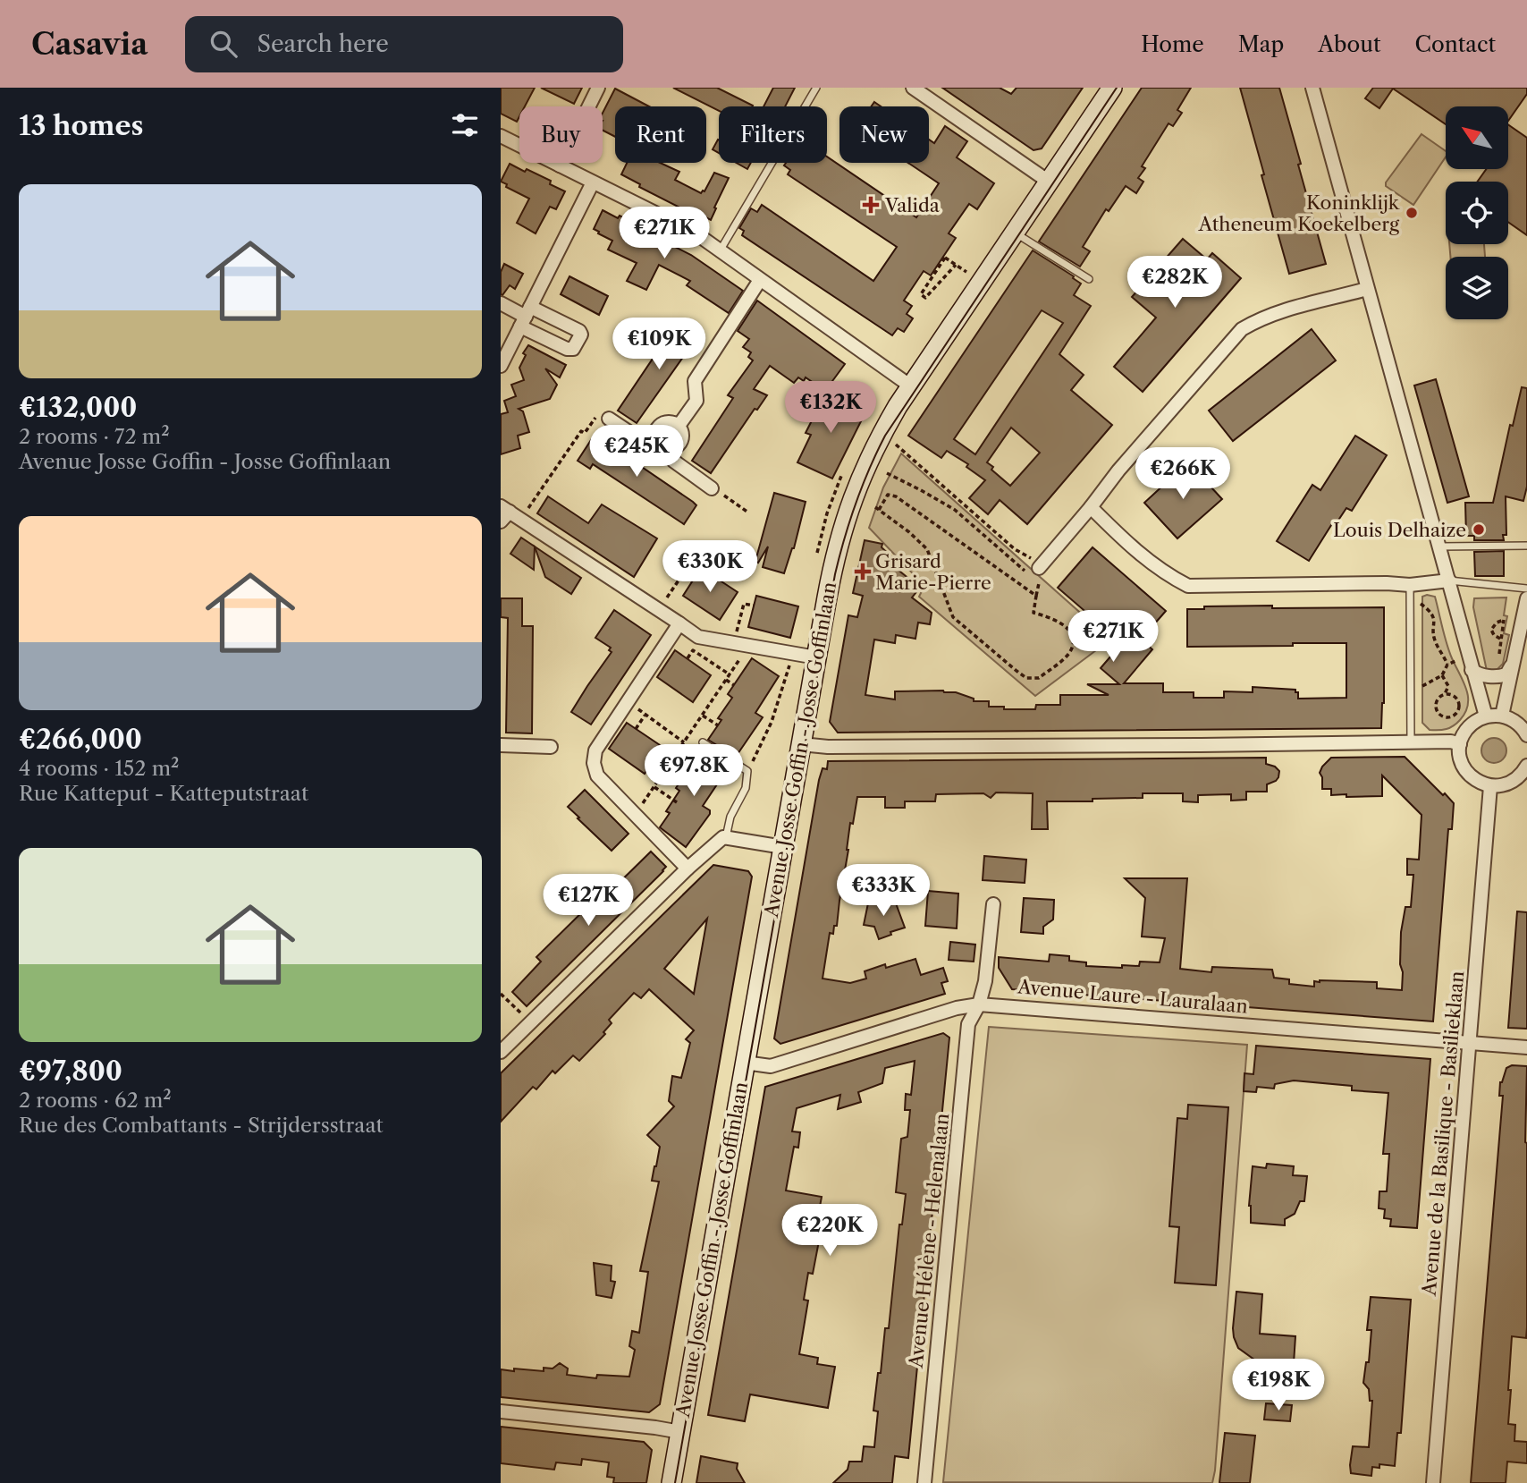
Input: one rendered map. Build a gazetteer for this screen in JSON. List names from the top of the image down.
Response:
{
  "streets": {
    "main road": ["Avenue Josse Goffin - Josse Goffinlaan"],
    "street": ["Avenue Laure - Lauralaan", "Avenue de la Basilique - Basilieklaan", "Avenue Hélène - Helenalaan"]
  },
  "crossings": [
    ["Avenue Josse Goffin - Josse Goffinlaan", "Avenue Laure - Lauralaan"],
    ["Avenue Laure - Lauralaan", "Avenue de la Basilique - Basilieklaan"],
    ["Avenue Laure - Lauralaan", "Avenue Hélène - Helenalaan"]
  ],
  "places": {
    "health": ["Valida", "Grisard Marie-Pierre"],
    "other": ["Koninklijk Atheneum Koekelberg", "Louis Delhaize"]
  },
  "north": "top left",
  "page": {
    "header": "Casavia",
    "search": "Search here",
    "nav": [
      "Home",
      "Map",
      "About",
      "Contact"
    ],
    "heading": "13 homes",
    "chip": [
      "Buy",
      "Rent",
      "Filters",
      "New"
    ],
    "list": [
      {
        "name": "€132,000",
        "note": "2 rooms · 72 m² · Avenue Josse Goffin - Josse Goffinlaan"
      },
      {
        "name": "€266,000",
        "note": "4 rooms · 152 m² · Rue Katteput - Katteputstraat"
      },
      {
        "name": "€97,800",
        "note": "2 rooms · 62 m² · Rue des Combattants - Strijdersstraat"
      }
    ],
    "price": [
      "€271K",
      "€282K",
      "€109K",
      "€132K",
      "€245K",
      "€266K",
      "€330K",
      "€271K",
      "€97.8K",
      "€333K",
      "€127K",
      "€220K",
      "€198K"
    ]
  }
}
